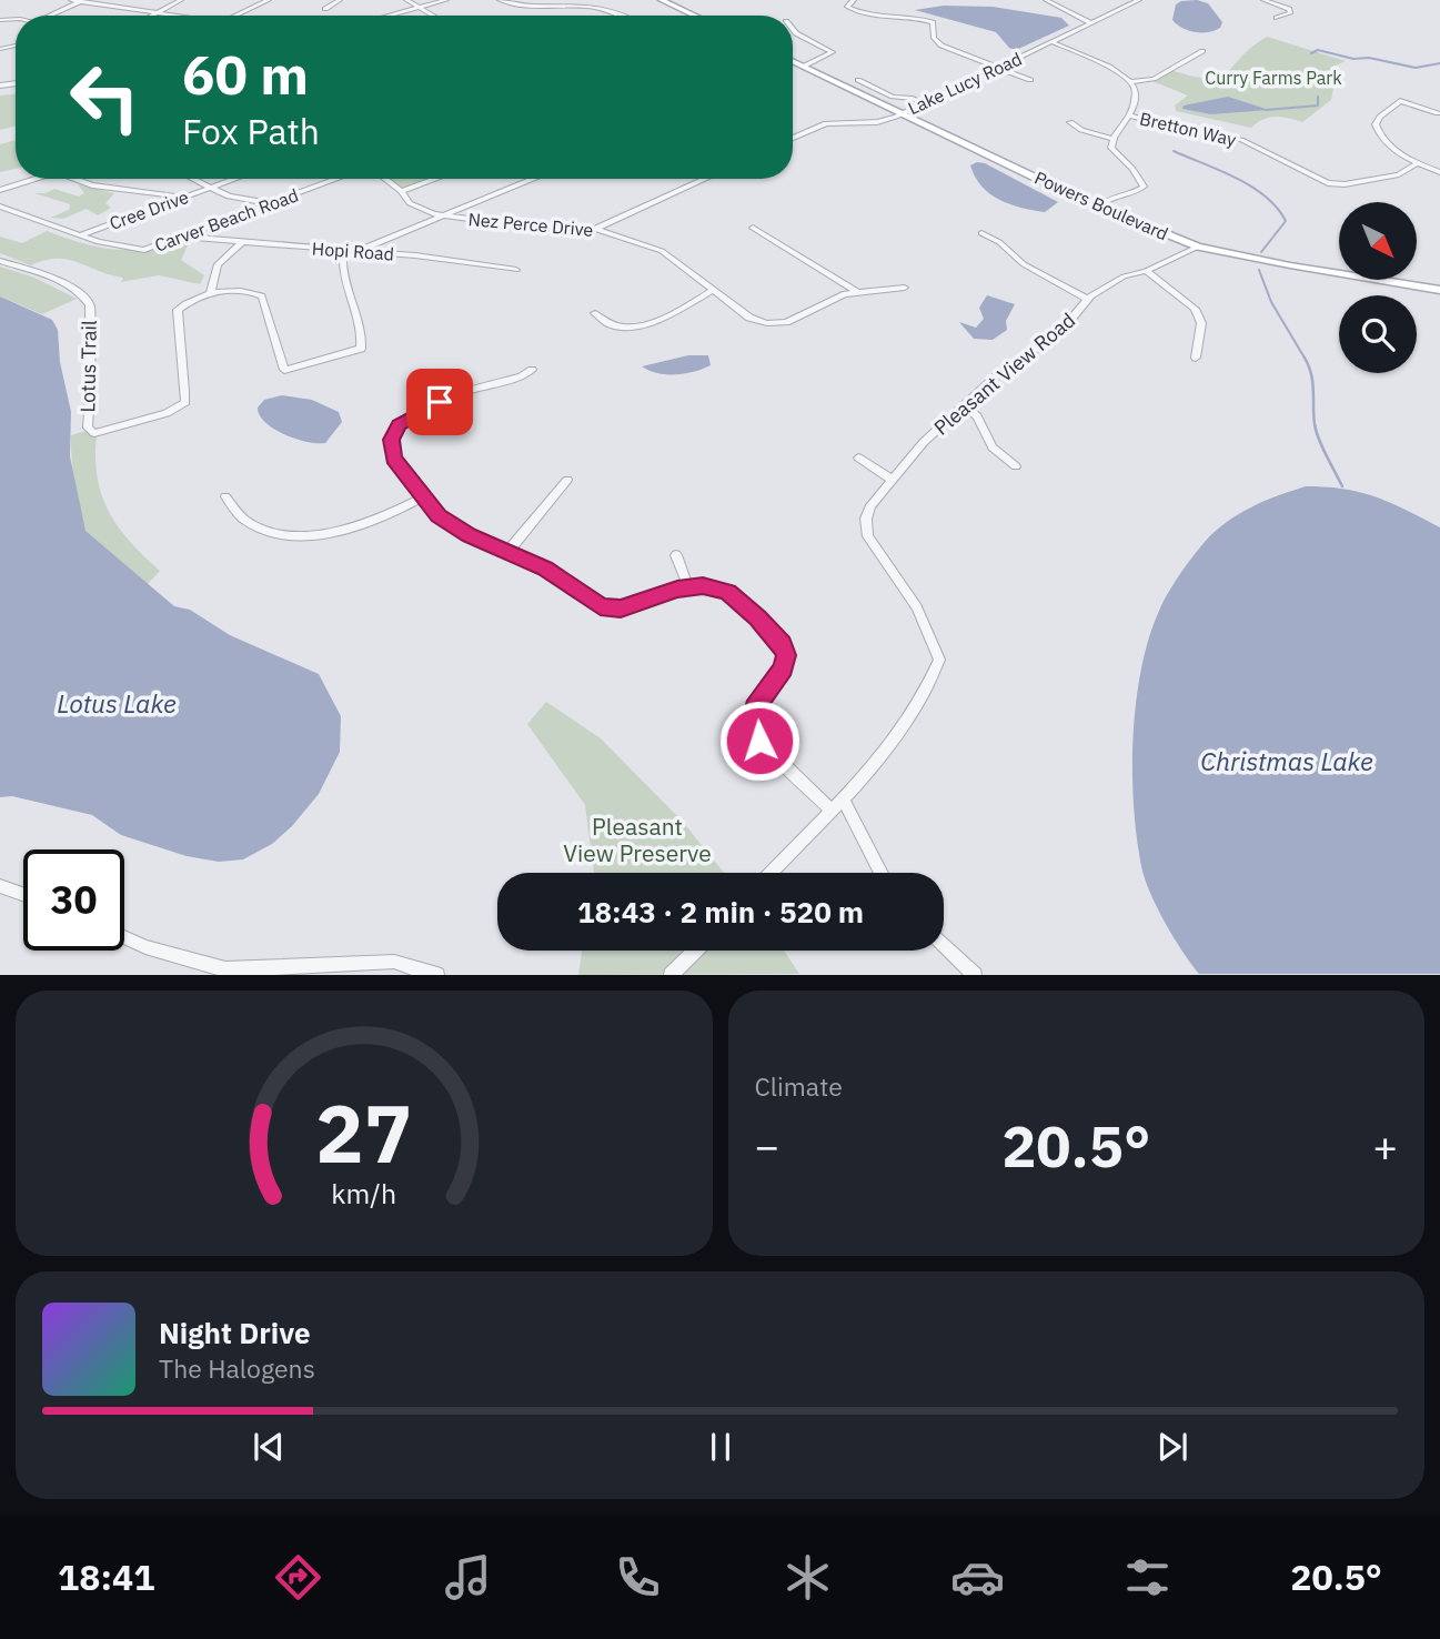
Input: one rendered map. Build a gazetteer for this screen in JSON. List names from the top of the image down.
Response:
{
  "streets": {
    "main road": ["Powers Boulevard"],
    "street": [
      "Lake Lucy Road",
      "Bretton Way",
      "Cree Drive",
      "Carver Beach Road",
      "Nez Perce Drive",
      "Hopi Road",
      "Lotus Trail",
      "Pleasant View Road"
    ]
  },
  "crossings": [
    ["Lake Lucy Road", "Powers Boulevard"],
    ["Powers Boulevard", "Pleasant View Road"],
    ["Cree Drive", "Carver Beach Road"],
    ["Carver Beach Road", "Hopi Road"]
  ],
  "water": ["Lotus Lake", "Christmas Lake"],
  "parks": ["Curry Farms Park", "Pleasant View Preserve"],
  "north": "bottom right",
  "page": {
    "turn": ["60 m", "Fox Path"],
    "limit": "30",
    "trip": "18:43 · 2 min · 520 m",
    "tile": "Climate",
    "heat": ["−", "20.5°", "+"],
    "song": ["Night Drive", "The Halogens"],
    "tabs": ["18:41", "20.5°"],
    "gauge": ["27", "km/h"]
  }
}
